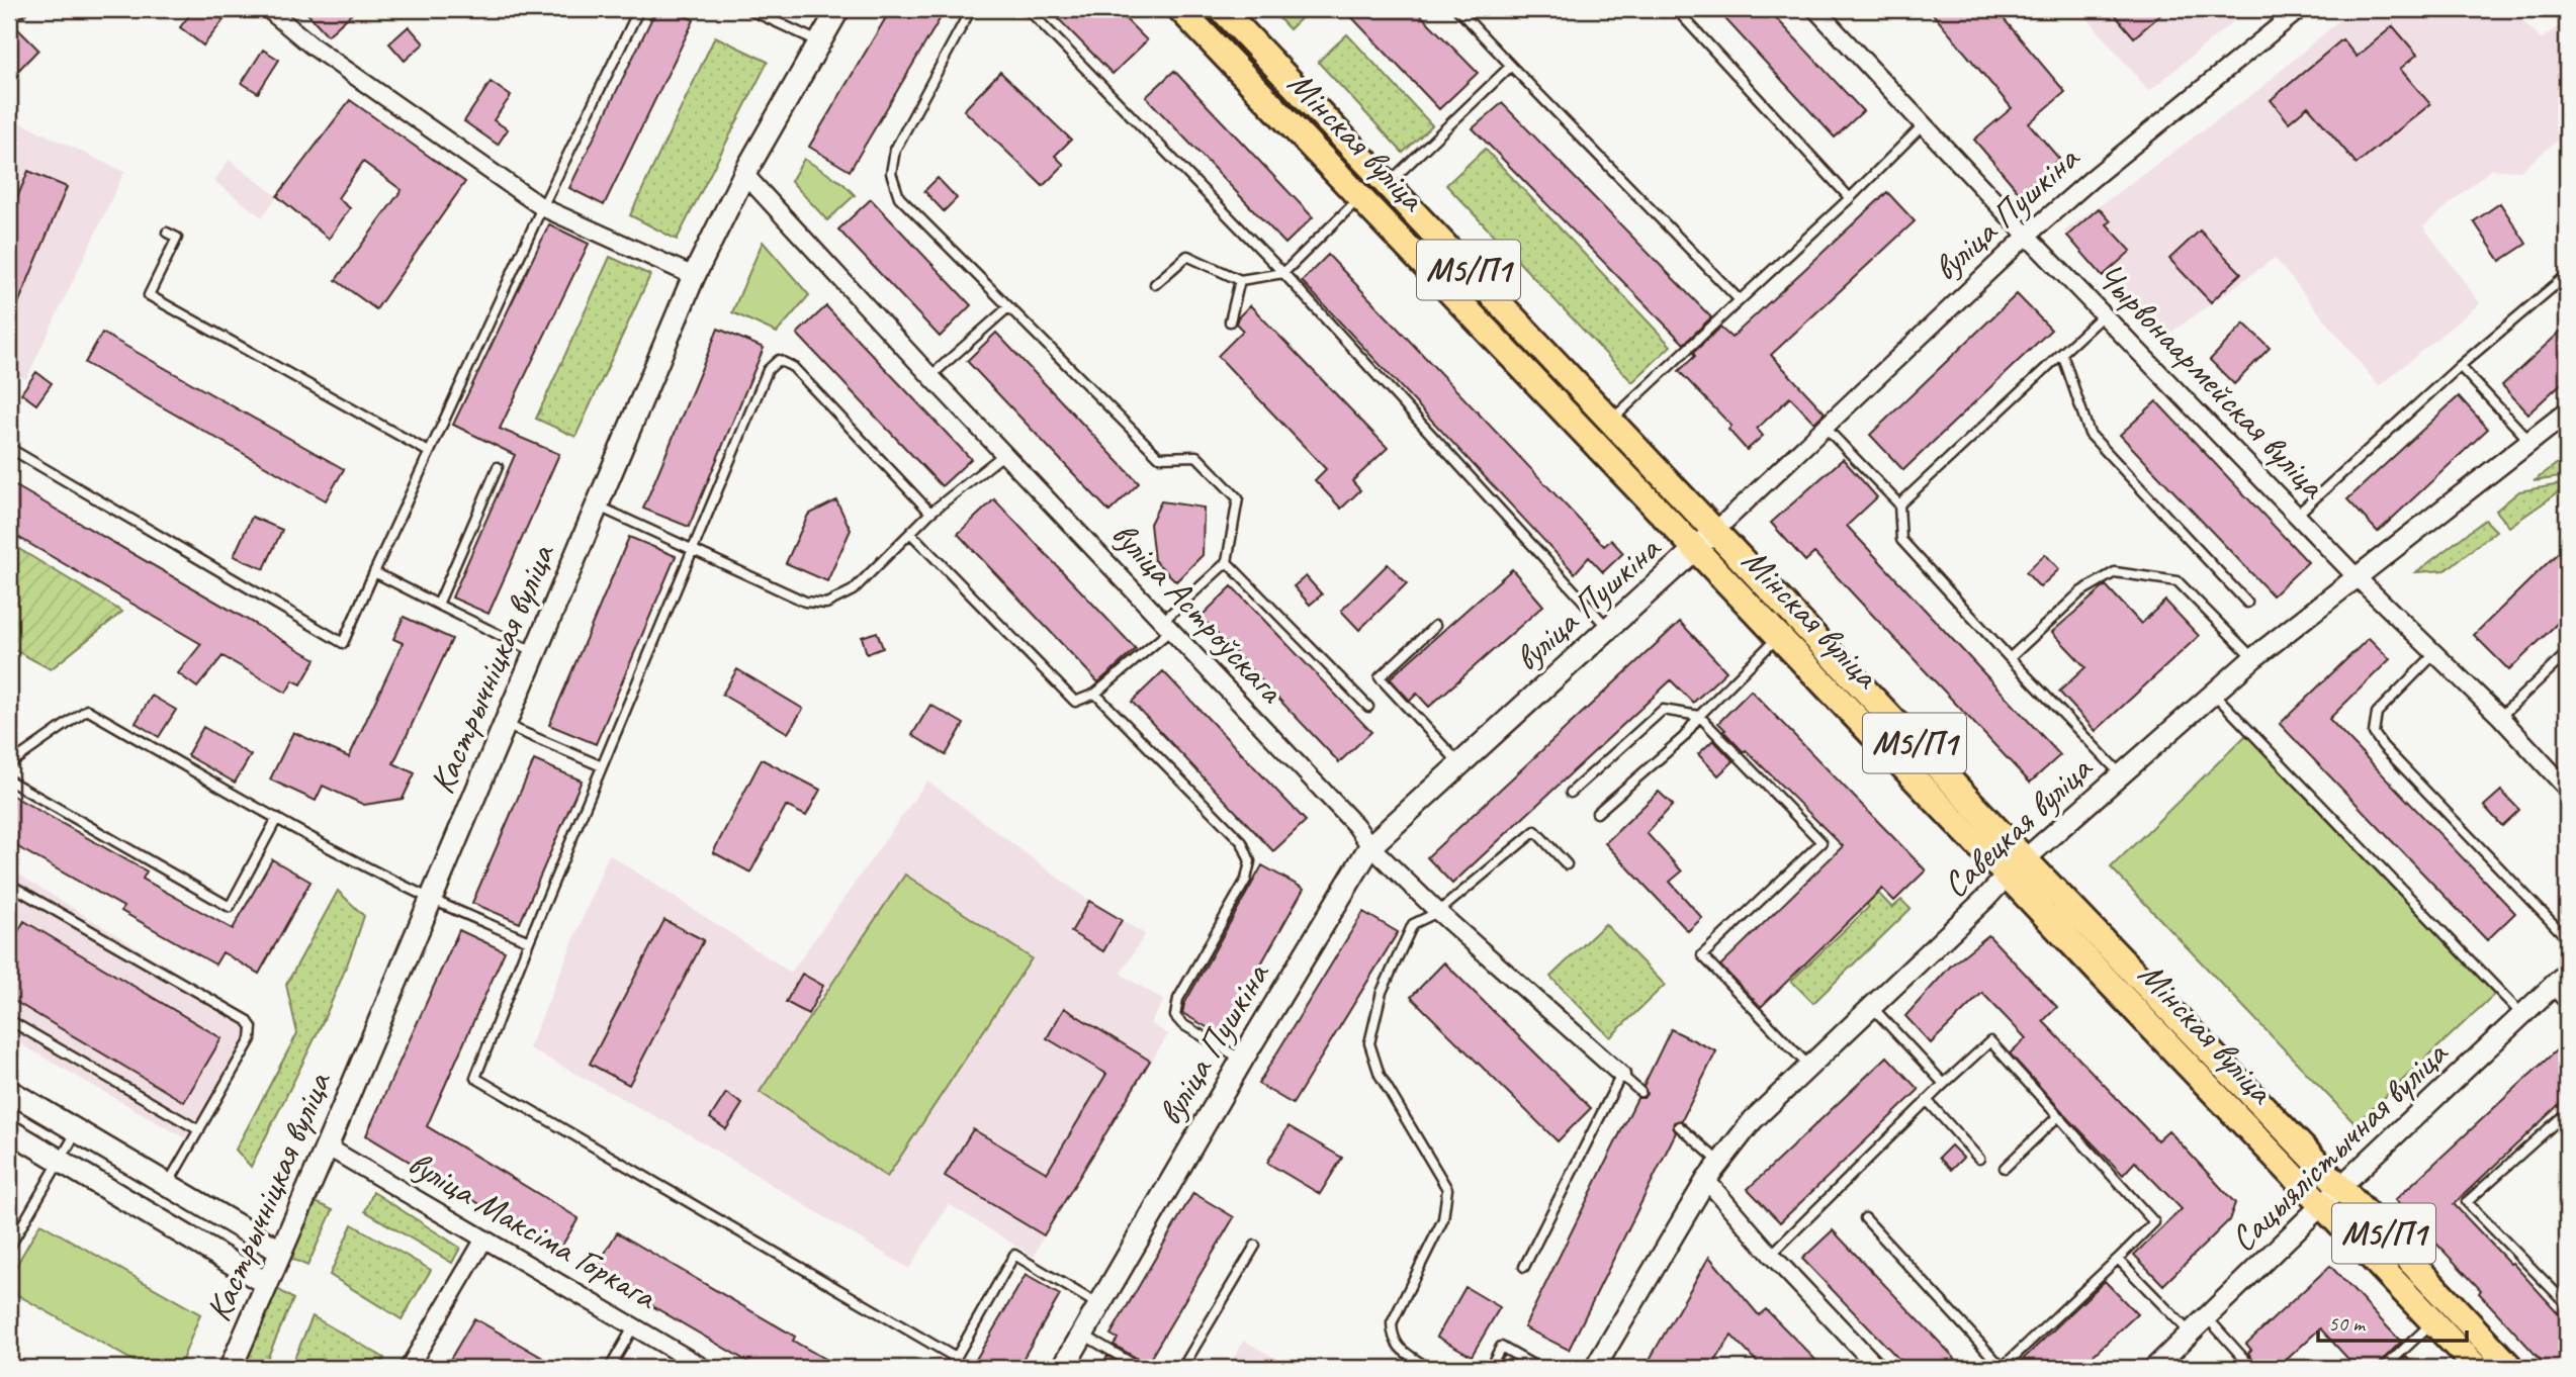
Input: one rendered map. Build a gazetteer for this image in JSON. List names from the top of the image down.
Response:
{
  "streets": {
    "main road": [
      "Мінская вуліца",
      "вуліца Пушкіна",
      "М5/П1",
      "Кастрычніцкая вуліца"
    ],
    "street": [
      "Чырвонаармейская вуліца",
      "вуліца Астроўскага",
      "Савецкая вуліца",
      "Сацыялістычная вуліца",
      "вуліца Максіма Горкага"
    ]
  },
  "crossings": [
    ["Мінская вуліца", "вуліца Пушкіна"],
    ["Мінская вуліца", "Савецкая вуліца"],
    ["Мінская вуліца", "Сацыялістычная вуліца"],
    ["вуліца Пушкіна", "Чырвонаармейская вуліца"],
    ["вуліца Пушкіна", "вуліца Астроўскага"],
    ["Чырвонаармейская вуліца", "Савецкая вуліца"],
    ["вуліца Астроўскага", "Кастрычніцкая вуліца"],
    ["Кастрычніцкая вуліца", "вуліца Максіма Горкага"]
  ],
  "scale_bar": "50 m"
}
